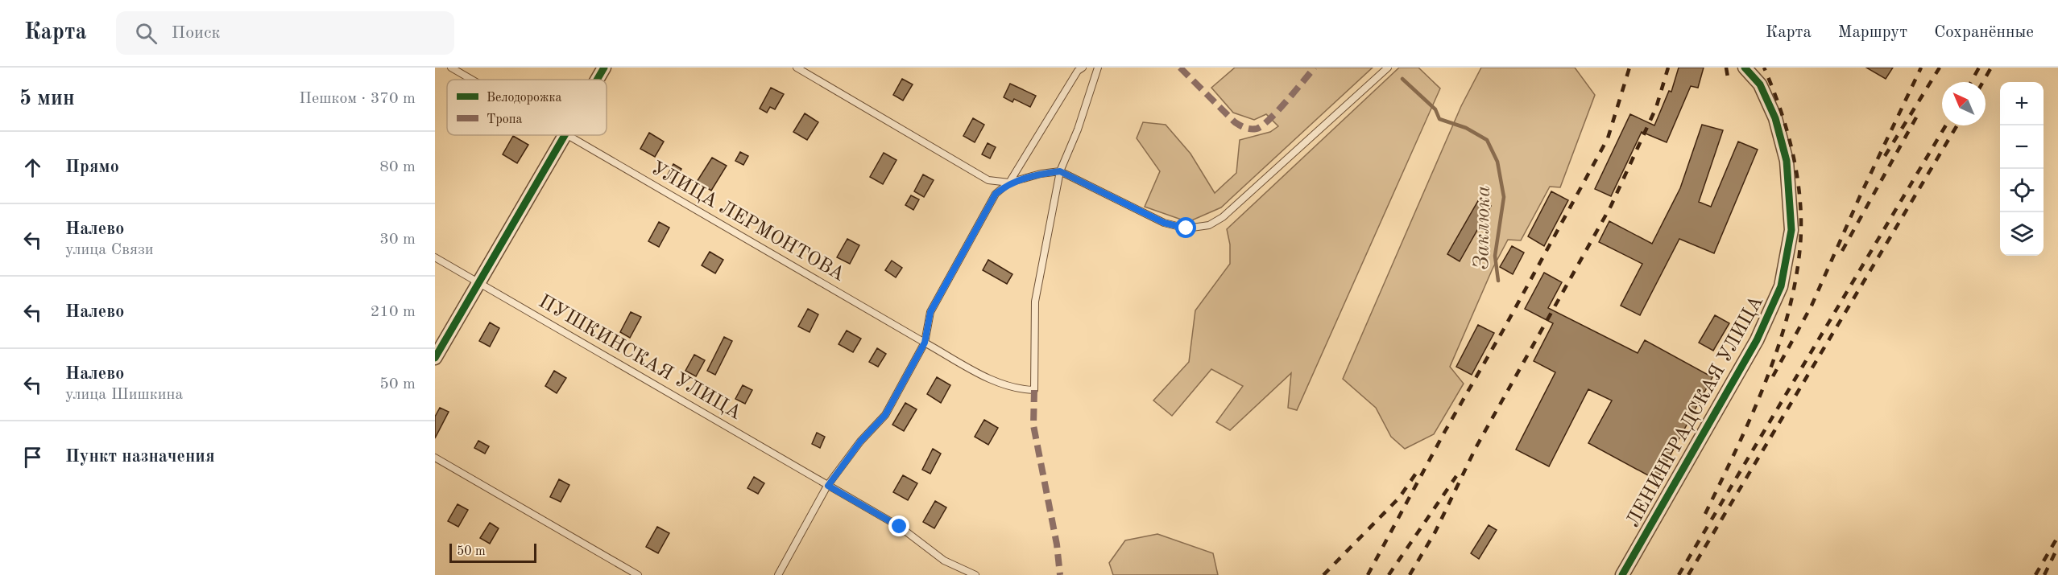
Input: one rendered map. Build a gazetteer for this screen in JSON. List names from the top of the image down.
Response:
{
  "streets": {
    "street": ["ЛЕНИНГРАДСКАЯ УЛИЦА"],
    "lane": ["УЛИЦА ЛЕРМОНТОВА", "ПУШКИНСКАЯ УЛИЦА"]
  },
  "water": ["Заклюка"],
  "legend": ["Велодорожка", "Тропа"],
  "scale_bar": "50 m",
  "north": "top left",
  "page": {
    "header": "Карта",
    "search": "Поиск",
    "nav": ["Карта", "Маршрут", "Сохранённые"],
    "heading": ["5 мин", "Пешком · 370 m"],
    "map_buttons": ["+", "−"],
    "list": [
      ["Прямо", "80 m"],
      ["Налево", "улица Связи", "30 m"],
      ["Налево", "210 m"],
      ["Налево", "улица Шишкина", "50 m"],
      "Пункт назначения"
    ],
    "scale": "50 m"
  }
}
